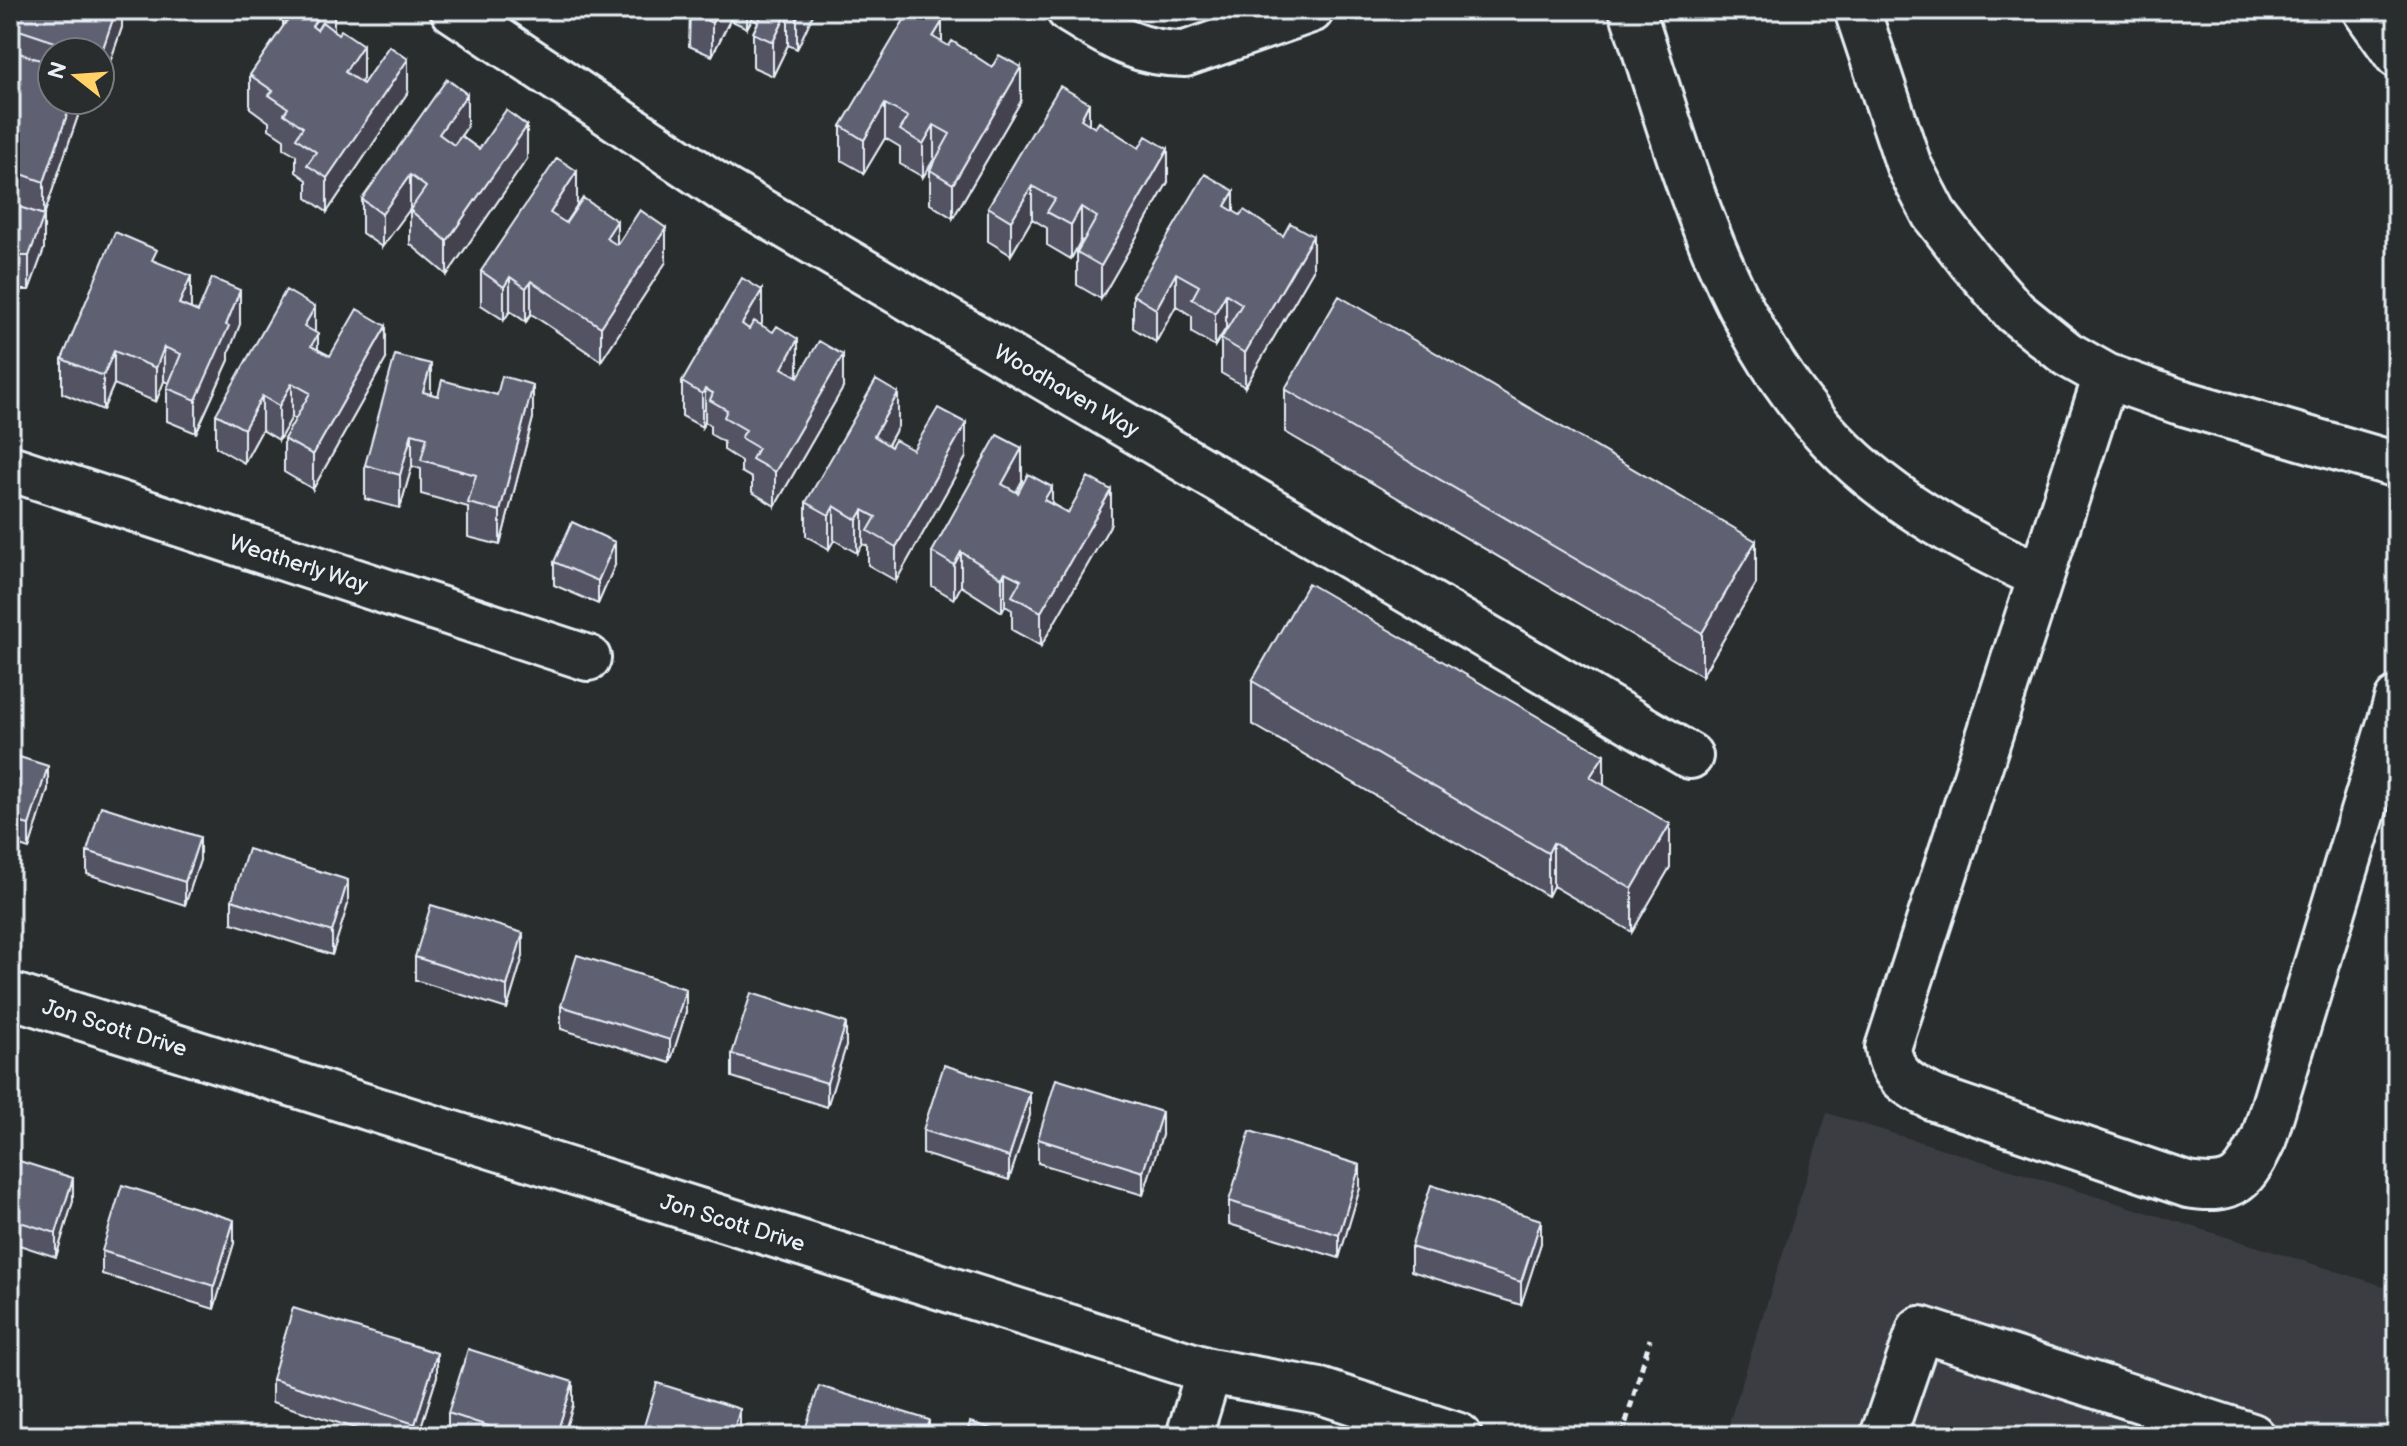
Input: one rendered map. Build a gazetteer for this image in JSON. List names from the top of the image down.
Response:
{
  "streets": {
    "street": ["Woodhaven Way", "Weatherly Way", "Jon Scott Drive"]
  },
  "north": "left"
}
